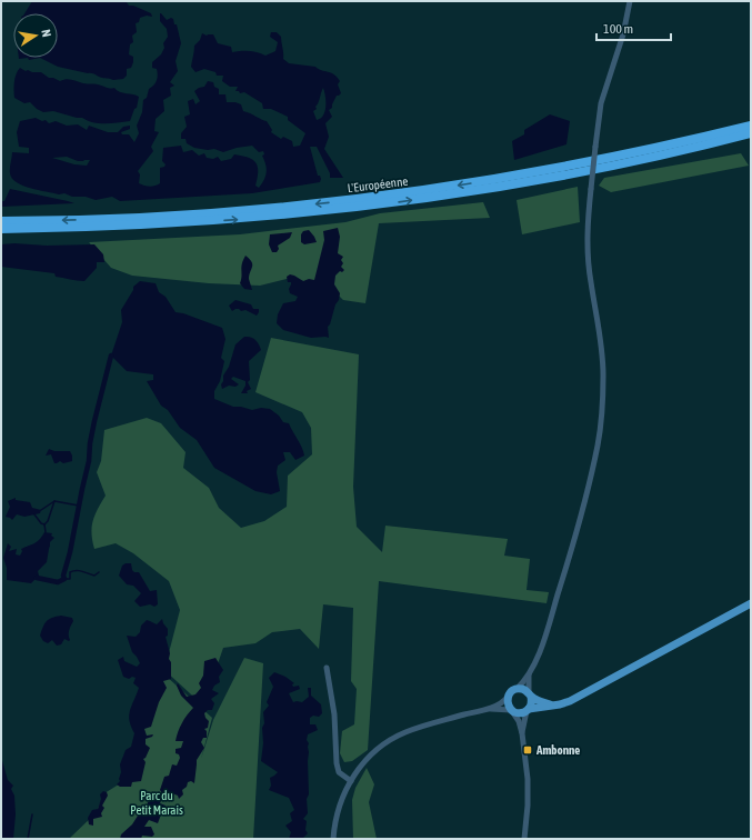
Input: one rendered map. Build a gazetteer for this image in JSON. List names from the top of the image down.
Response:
{
  "streets": {
    "highway": ["L'Européenne"]
  },
  "parks": ["Parc du Petit Marais"],
  "places": {
    "transit": ["Ambonne"]
  },
  "scale_bar": "100 m",
  "north": "right"
}
